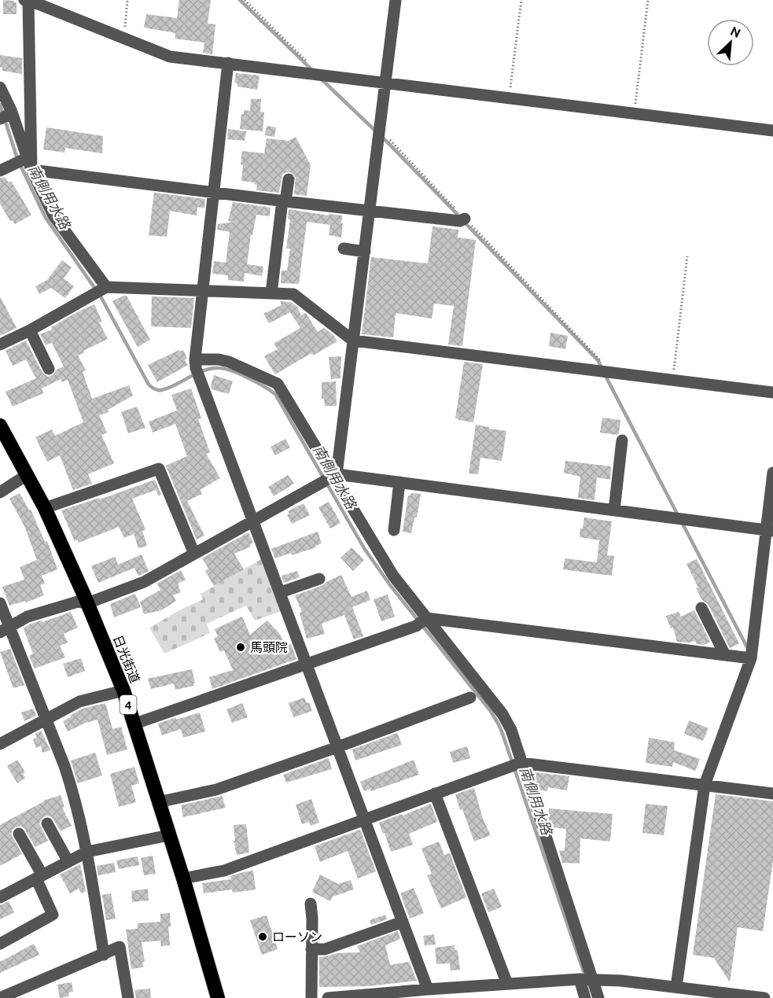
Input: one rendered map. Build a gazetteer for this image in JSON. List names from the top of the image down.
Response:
{
  "streets": {
    "highway": ["日光街道", "4"]
  },
  "water": ["南側用水路"],
  "places": ["馬頭院", "ローソン"],
  "north": "top right"
}
